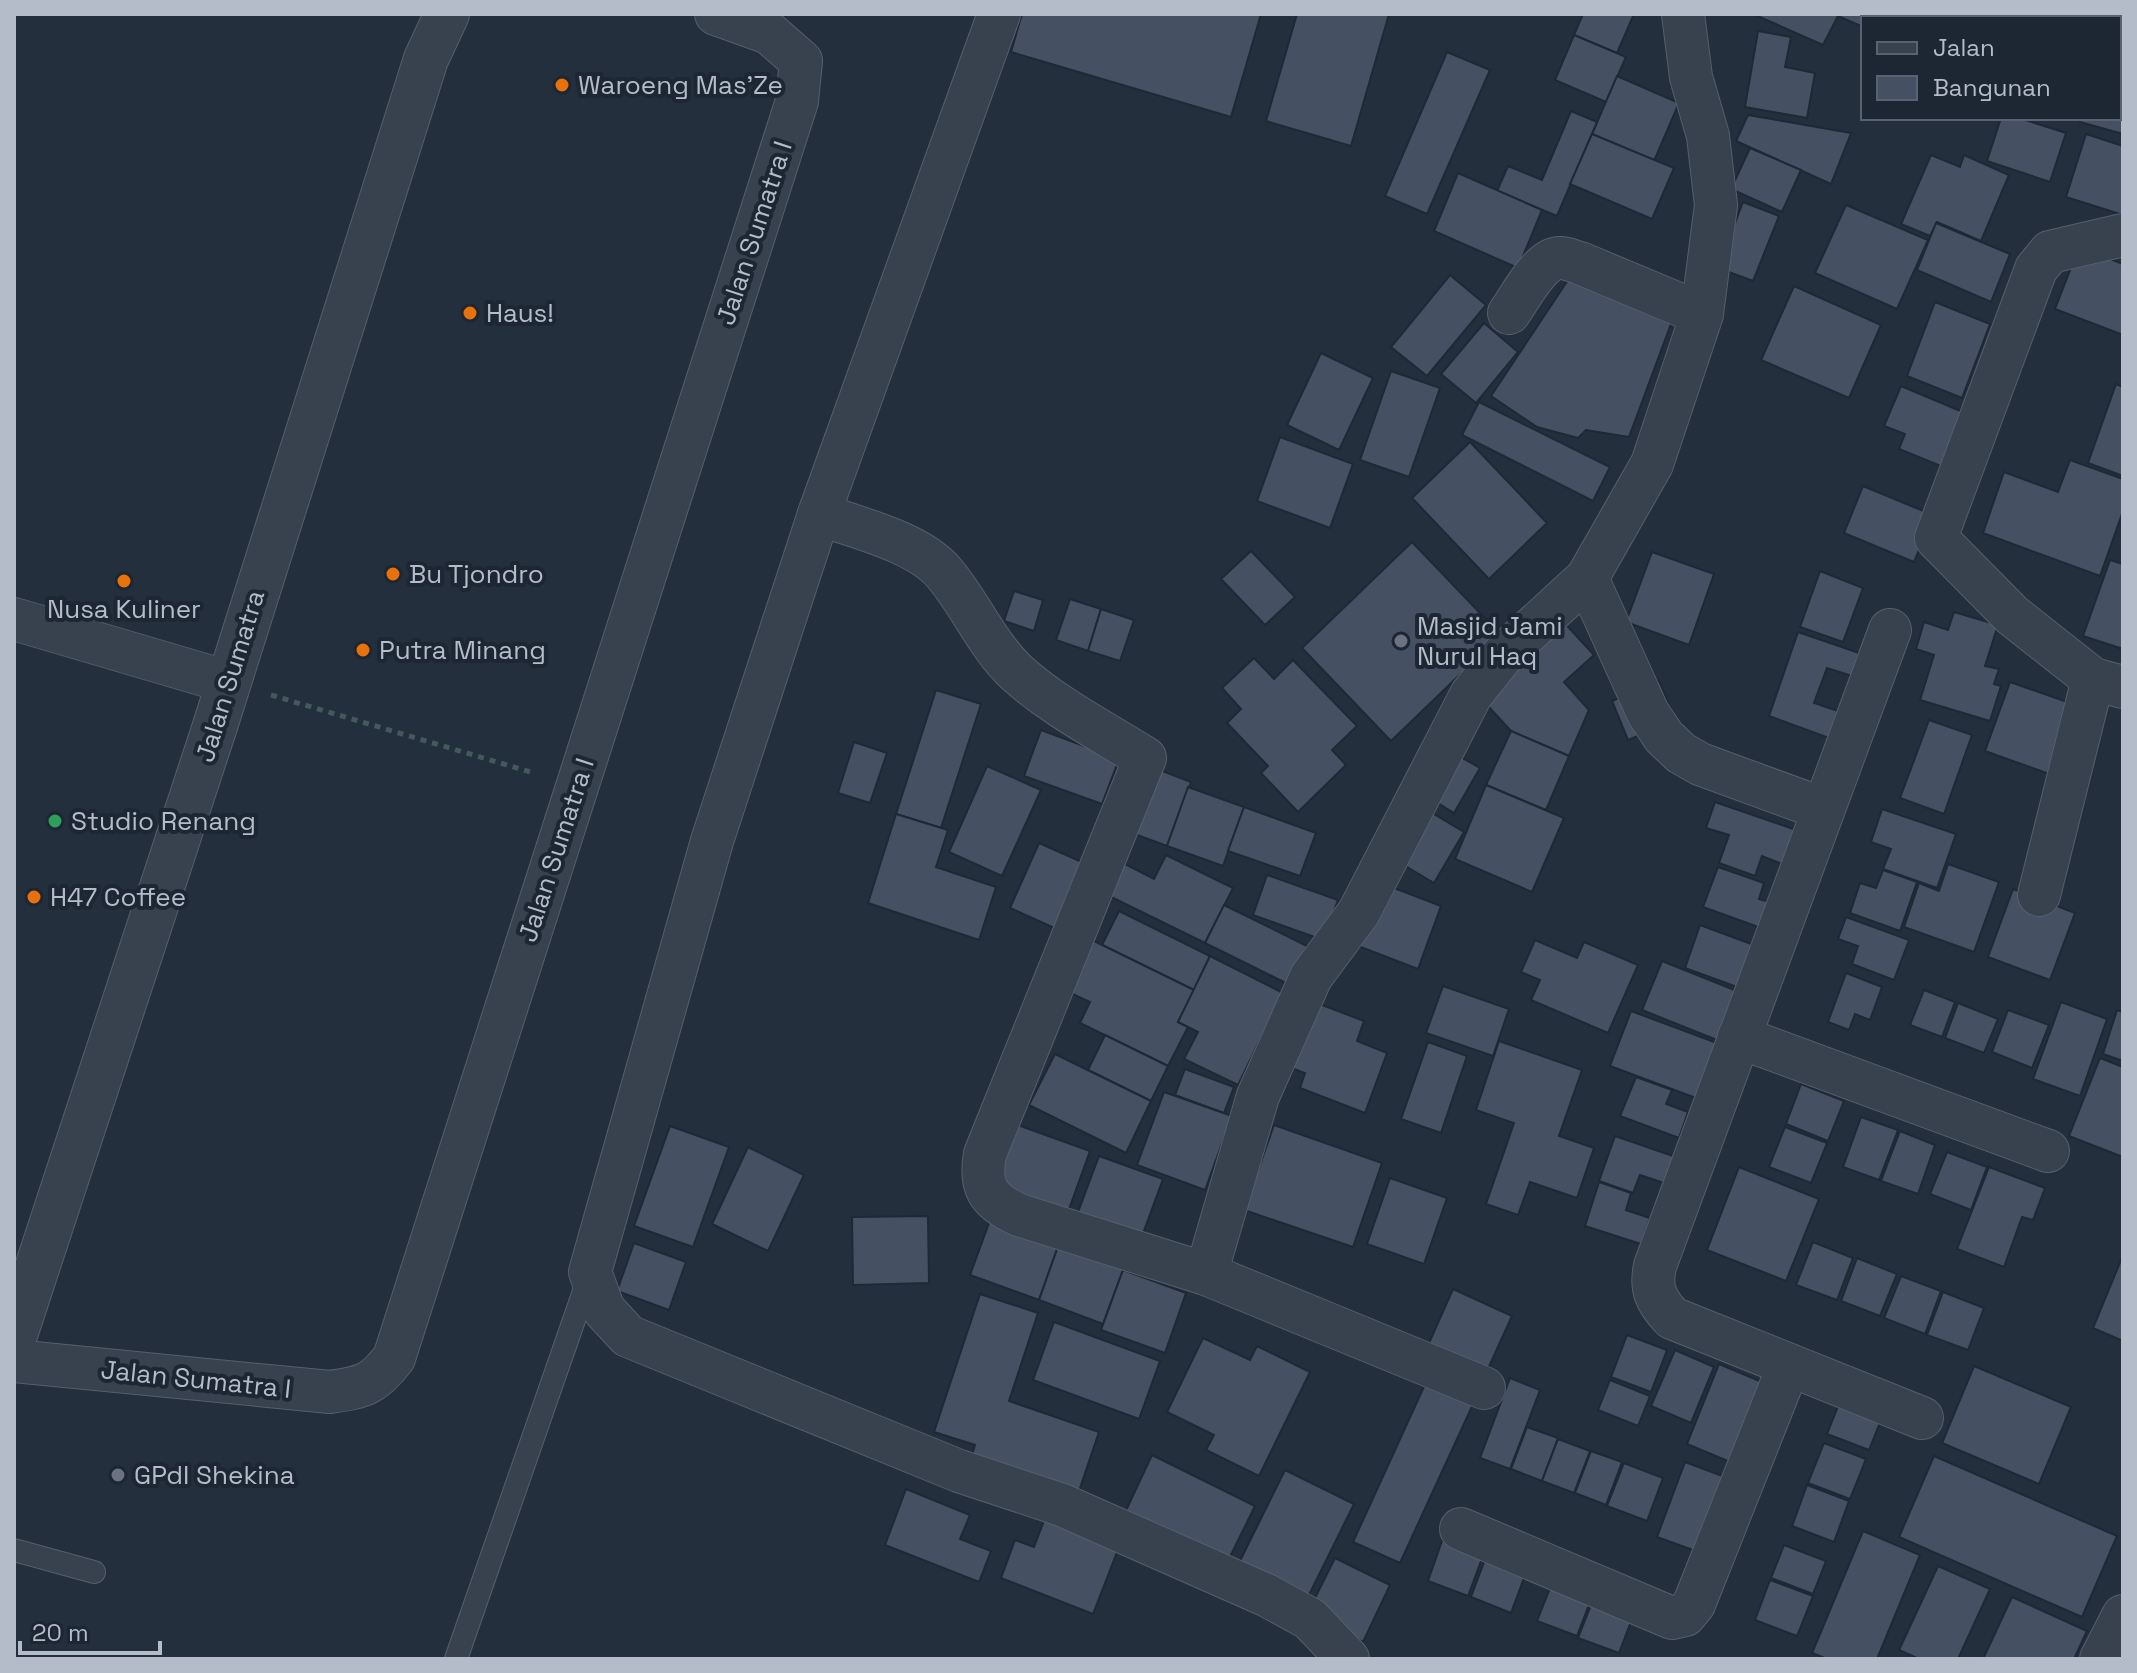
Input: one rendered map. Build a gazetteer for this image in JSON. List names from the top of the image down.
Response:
{
  "streets": {
    "street": ["Jalan Sumatra I", "Jalan Sumatra"]
  },
  "places": [
    "Waroeng Mas'Ze",
    "Haus!",
    "Bu Tjondro",
    "Nusa Kuliner",
    "Masjid Jami Nurul Haq",
    "Putra Minang",
    "Studio Renang",
    "H47 Coffee",
    "GPdI Shekina"
  ],
  "legend": ["Jalan", "Bangunan"],
  "scale_bar": "20 m"
}
